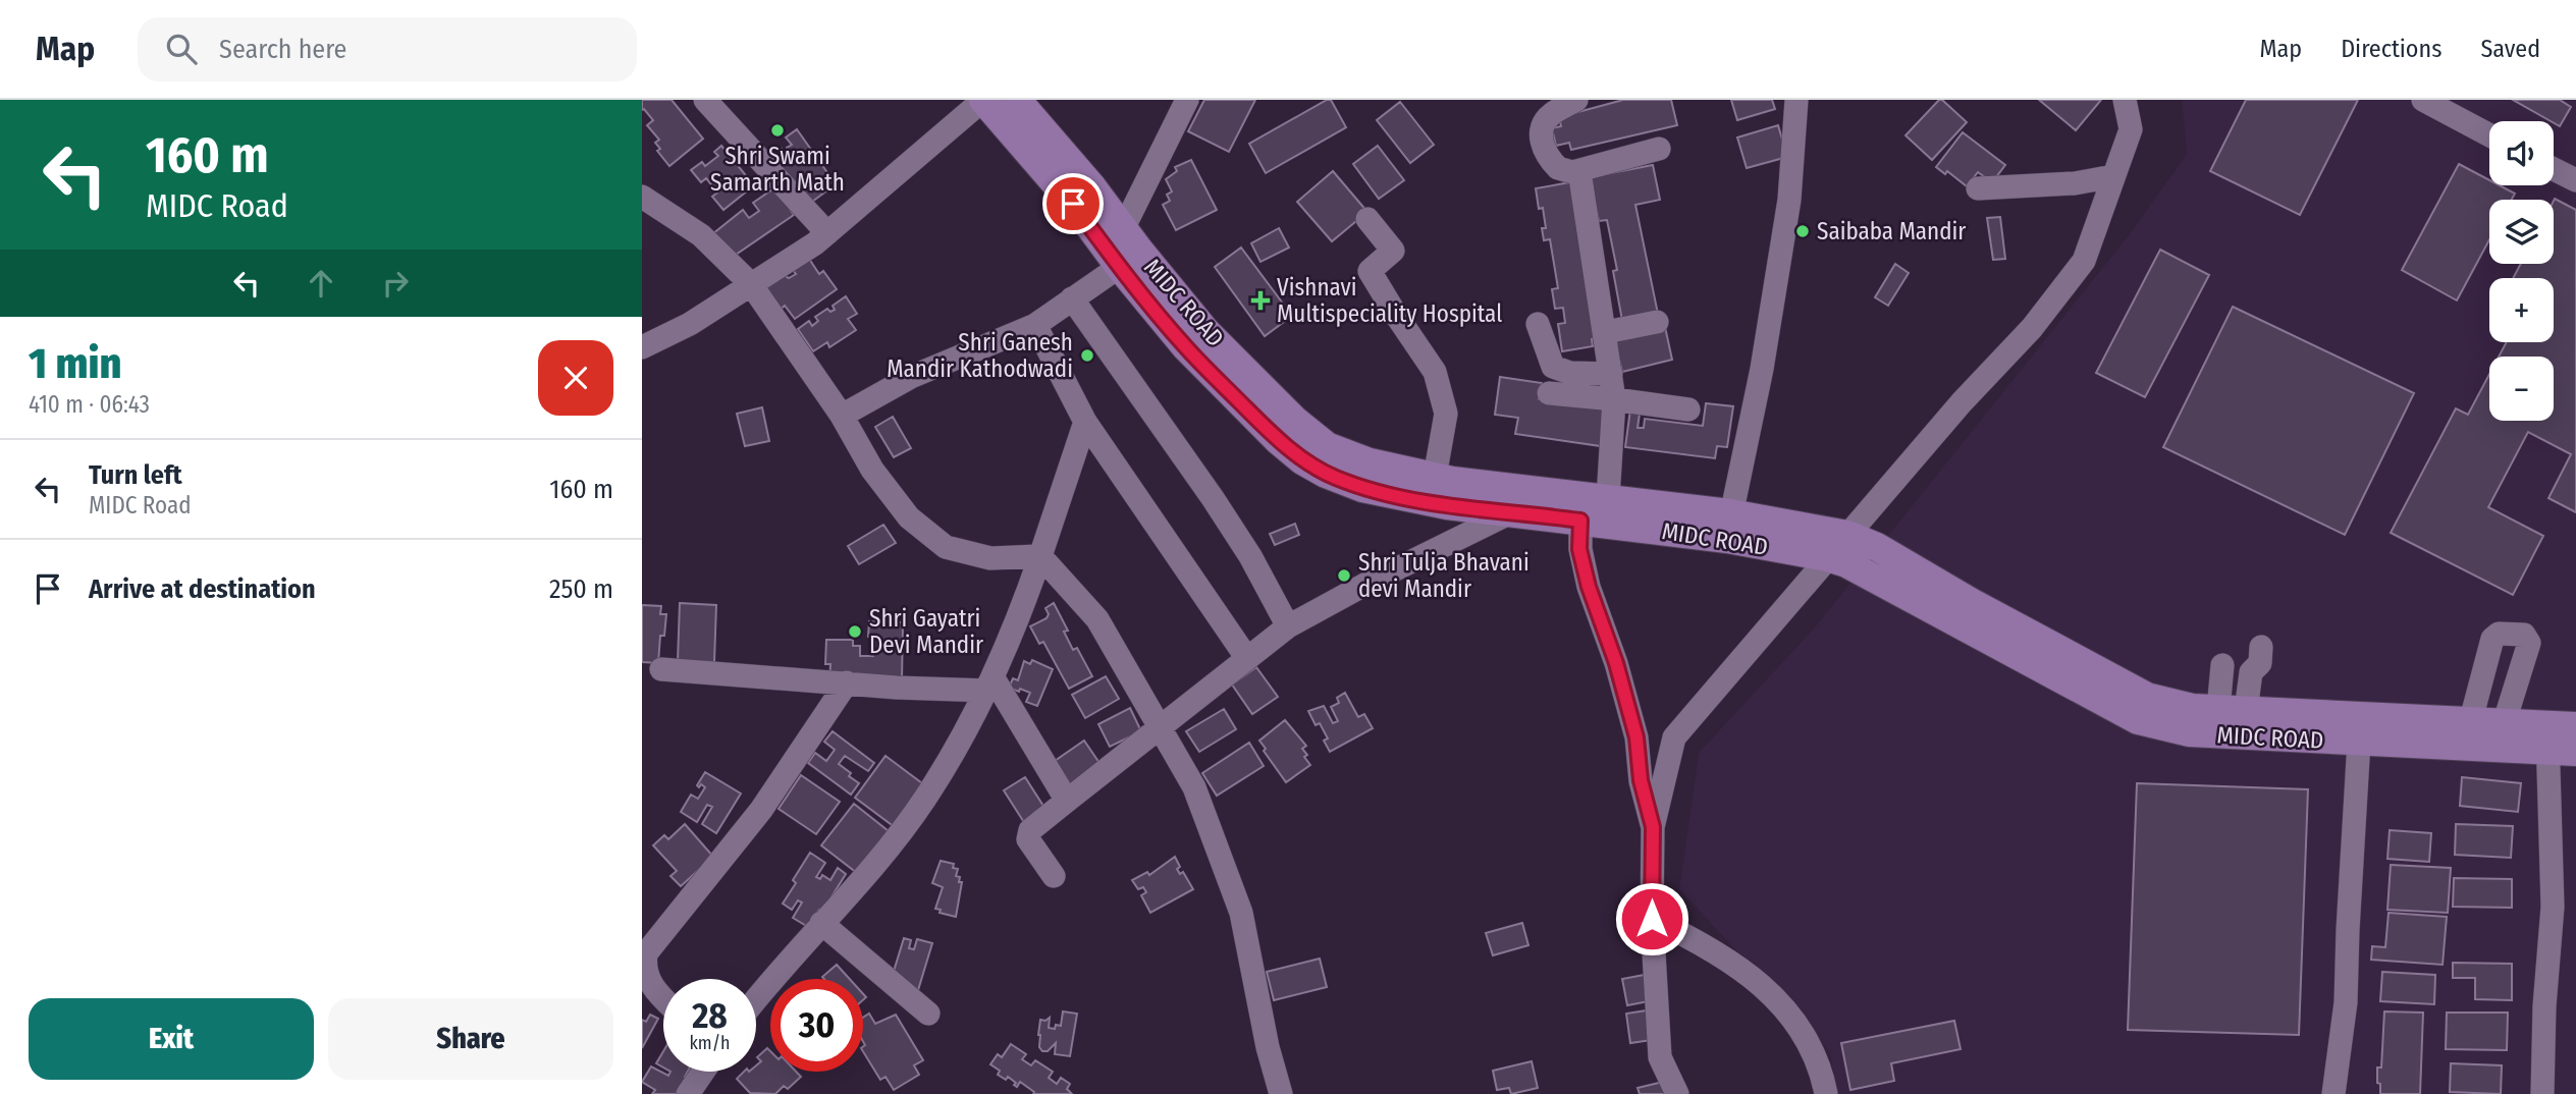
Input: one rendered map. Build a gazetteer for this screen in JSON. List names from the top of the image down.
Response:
{
  "streets": {
    "main road": ["MIDC ROAD"]
  },
  "places": {
    "other": [
      "Shri Swami Samarth Math",
      "Saibaba Mandir",
      "Shri Ganesh Mandir Kathodwadi",
      "Shri Tulja Bhavani devi Mandir",
      "Shri Gayatri Devi Mandir"
    ],
    "health": ["Vishnavi Multispeciality Hospital"]
  },
  "page": {
    "header": "Map",
    "search": "Search here",
    "nav": ["Map", "Directions", "Saved"],
    "turn": ["160 m", "MIDC Road"],
    "map_buttons": ["+", "−"],
    "heading": ["1 min", "410 m · 06:43"],
    "list": [
      {
        "name": "Turn left",
        "note": "MIDC Road",
        "value": "160 m"
      },
      {
        "name": "Arrive at destination",
        "value": "250 m"
      }
    ],
    "speed": "28 km/h",
    "limit": "30",
    "buttons": ["Exit", "Share"]
  }
}
